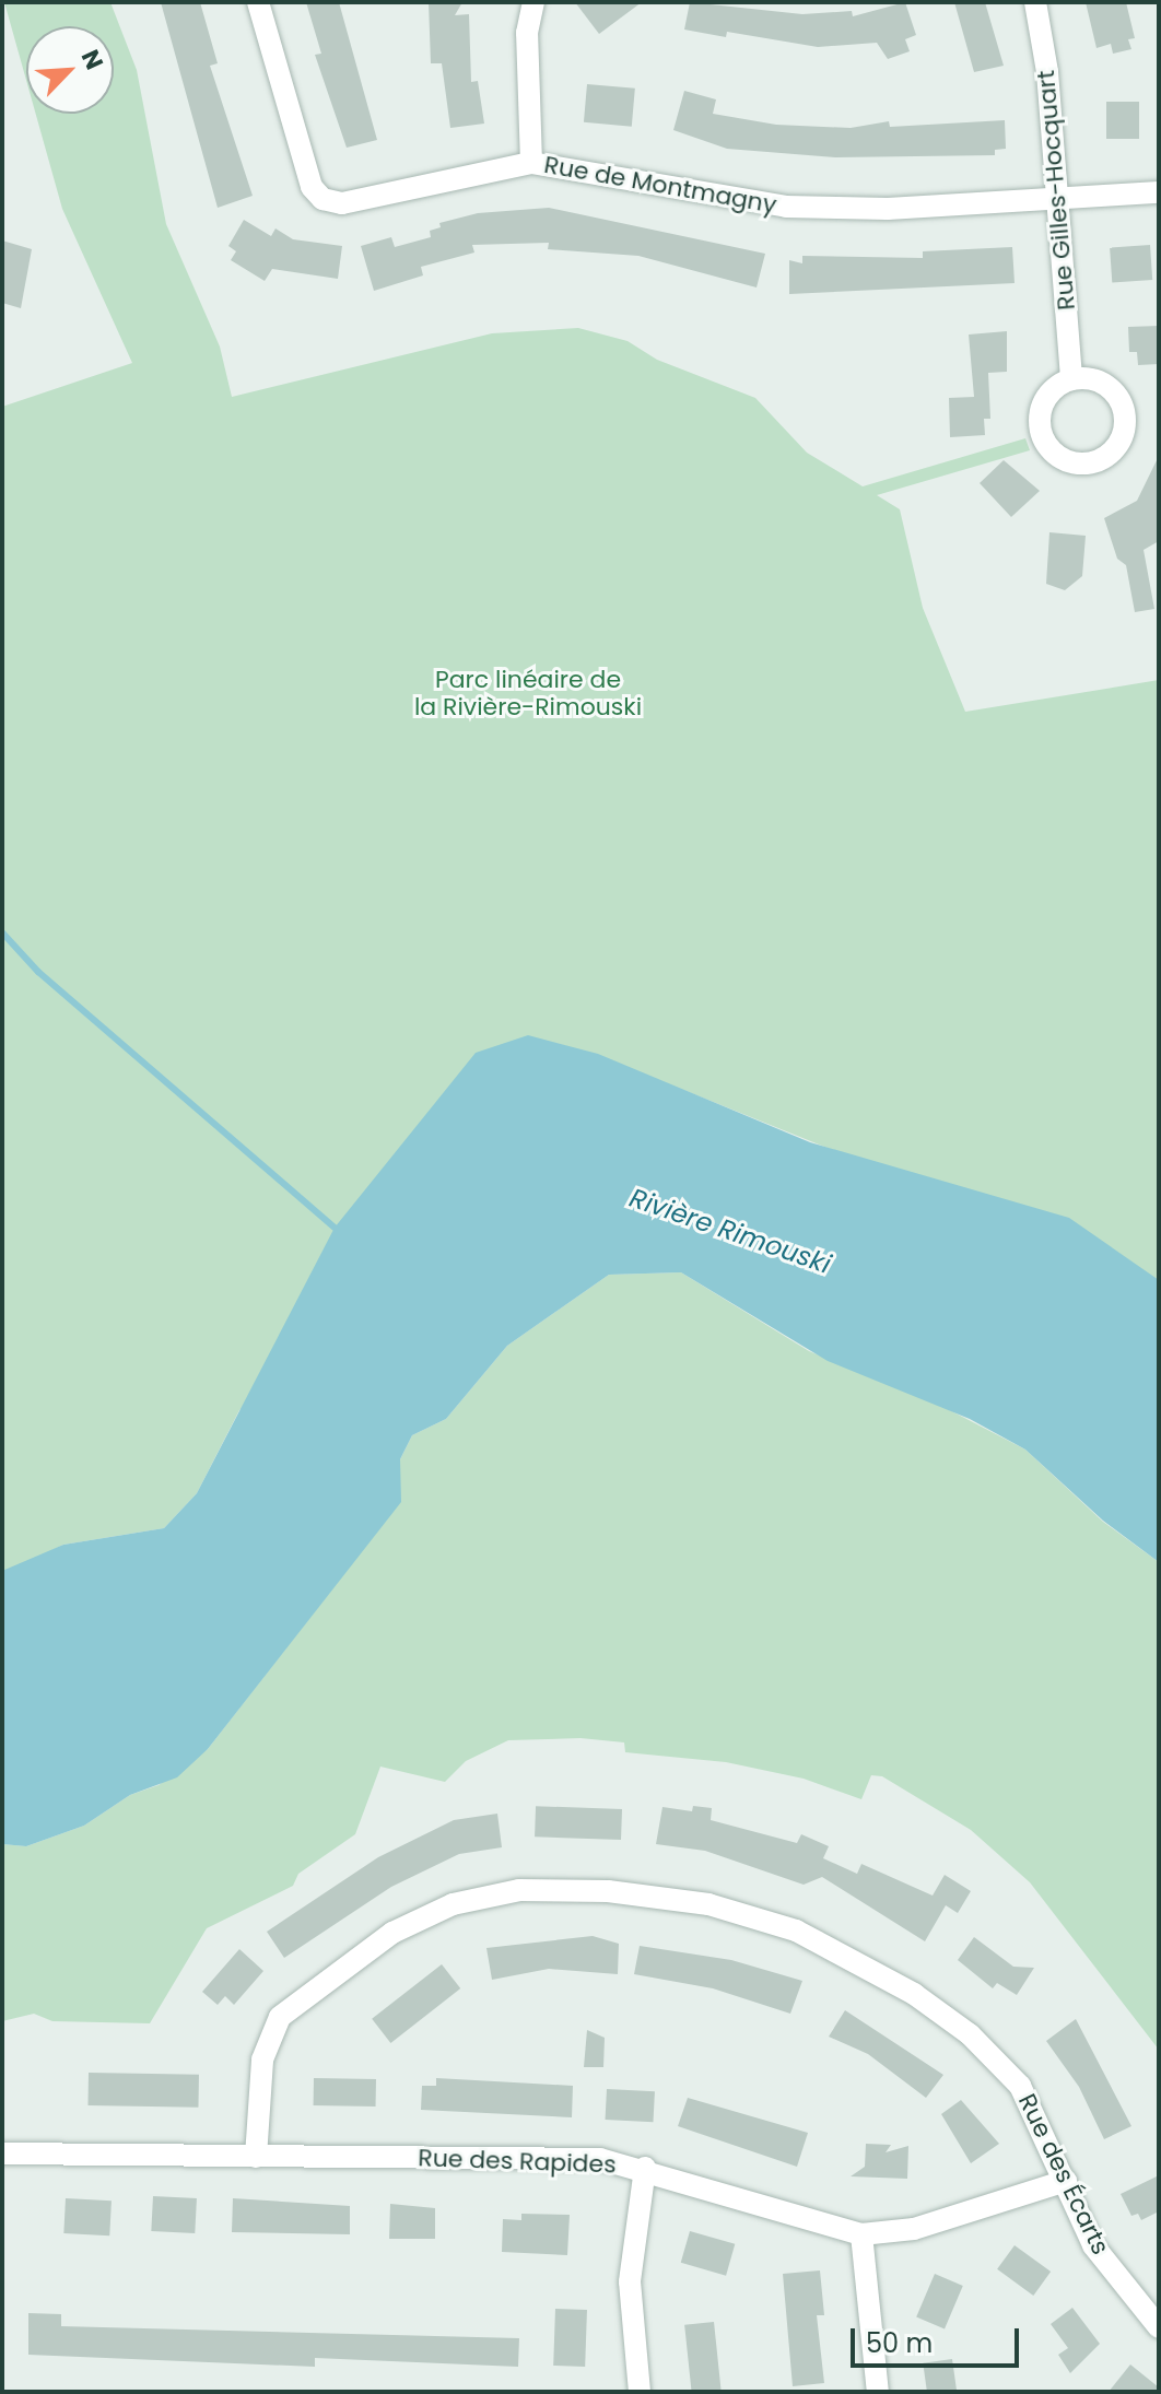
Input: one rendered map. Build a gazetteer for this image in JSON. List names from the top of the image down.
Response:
{
  "streets": {
    "street": [
      "Rue de Montmagny",
      "Rue Gilles-Hocquart",
      "Rue des Rapides",
      "Rue des Écarts"
    ]
  },
  "crossings": [
    ["Rue de Montmagny", "Rue Gilles-Hocquart"],
    ["Rue des Rapides", "Rue des Écarts"]
  ],
  "water": ["Rivière Rimouski"],
  "parks": ["Parc linéaire de la Rivière-Rimouski"],
  "scale_bar": "50 m",
  "north": "top right"
}
